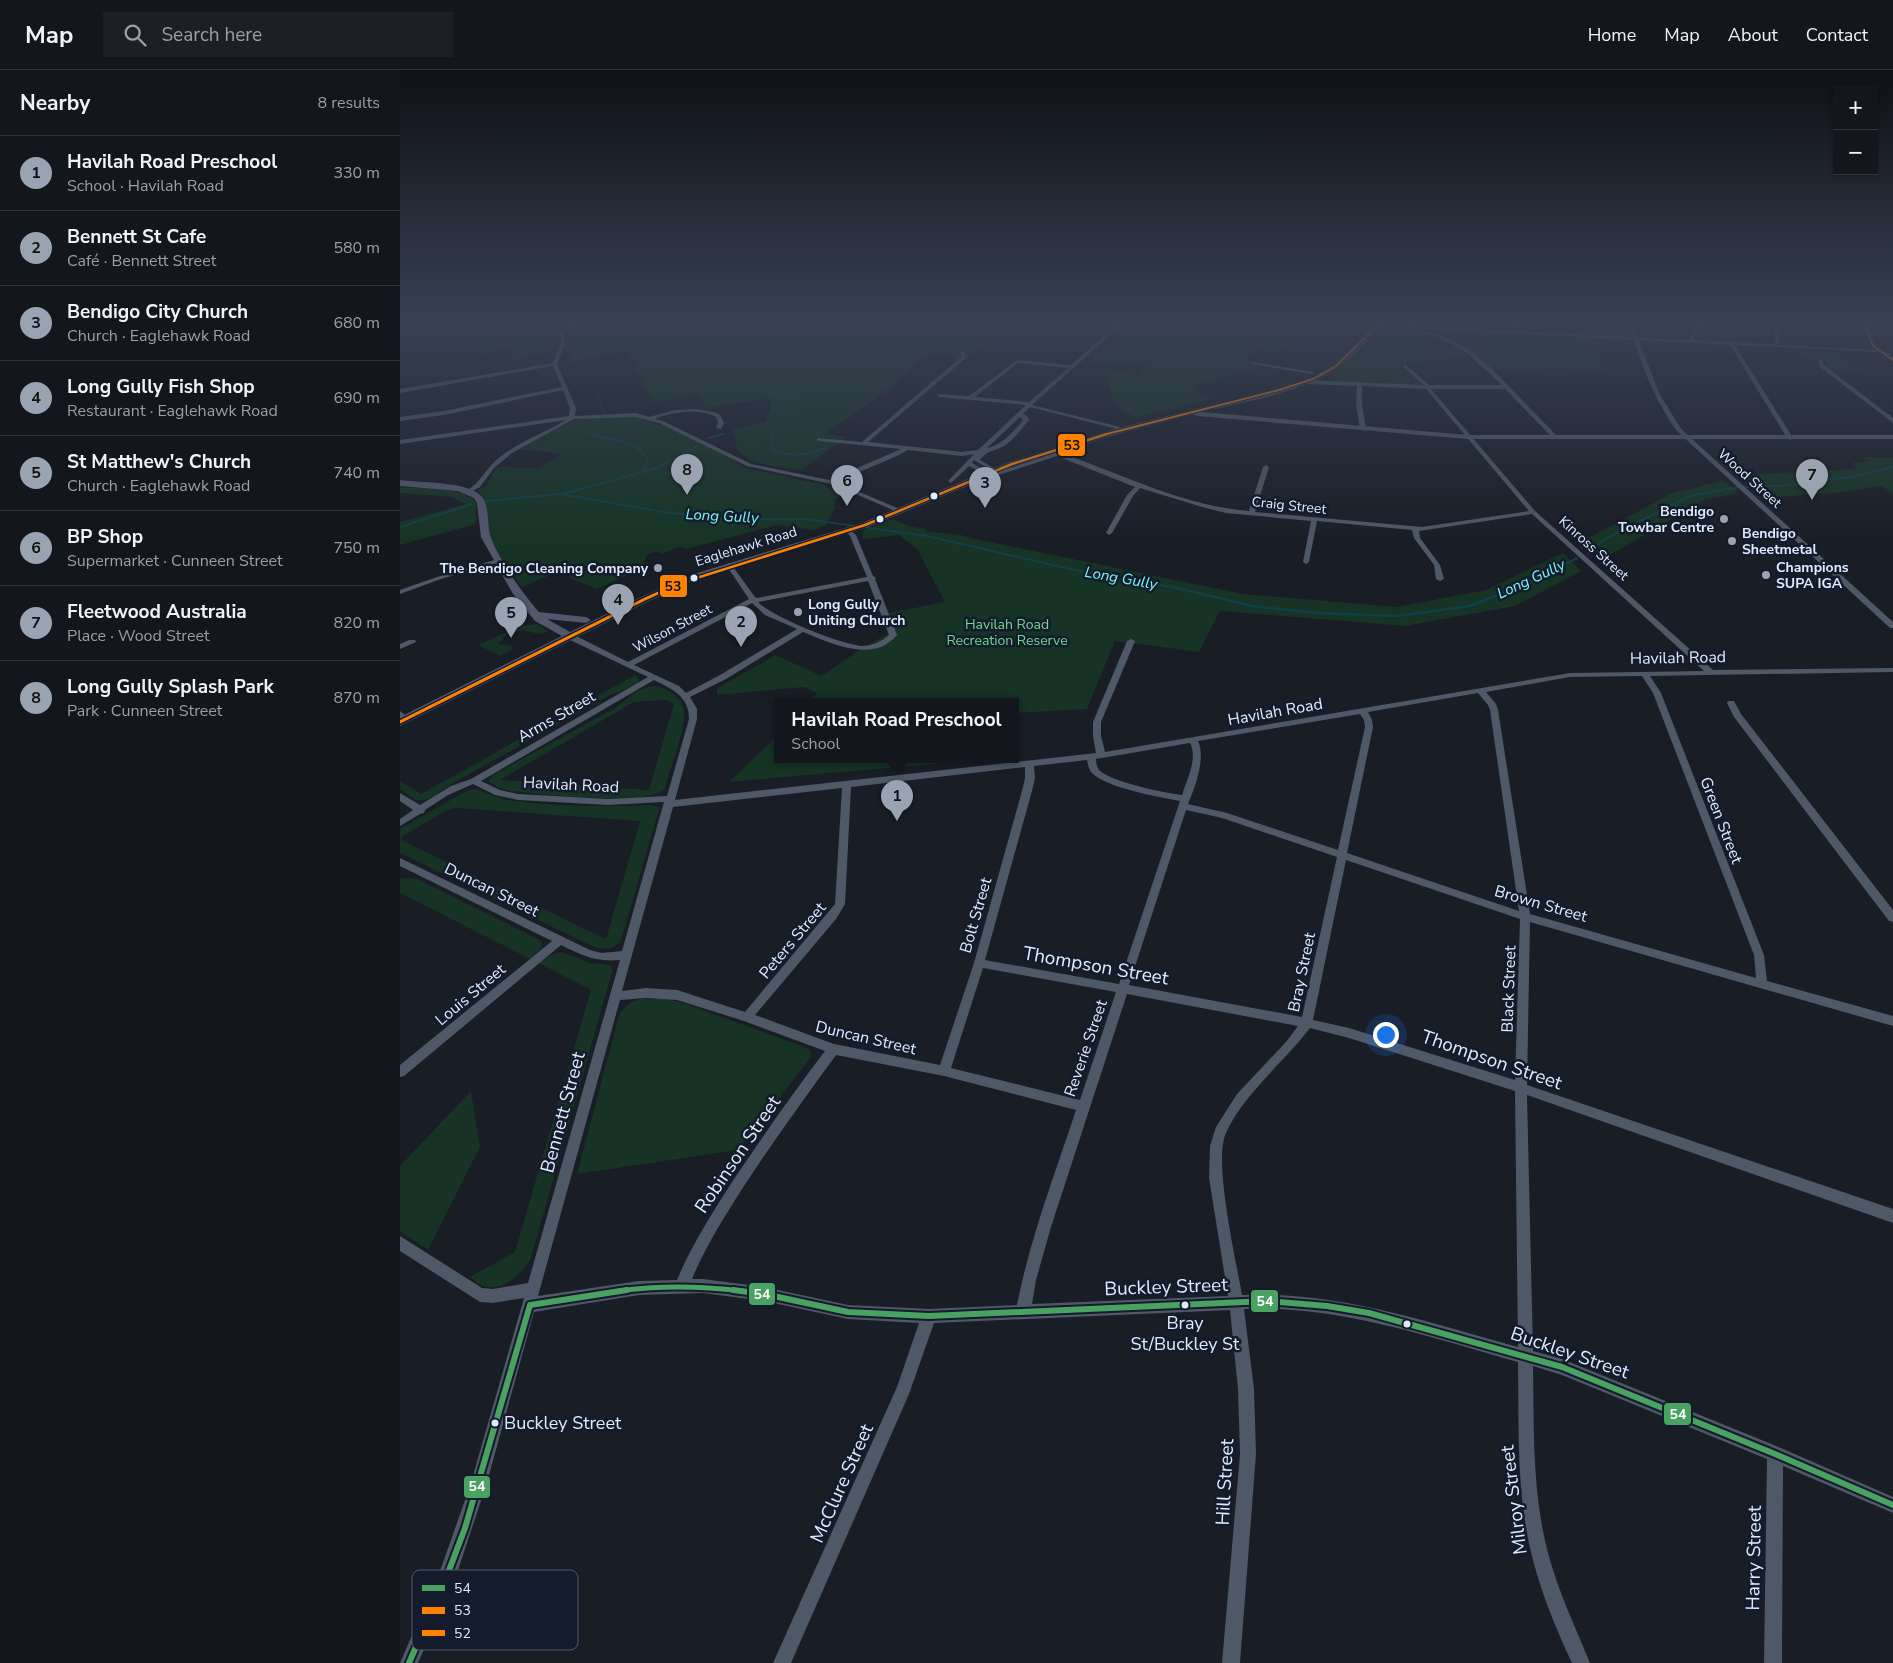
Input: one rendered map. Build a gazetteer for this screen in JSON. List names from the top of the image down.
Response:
{
  "streets": {
    "main road": ["Eaglehawk Road"],
    "street": [
      "Wood Street",
      "Craig Street",
      "Kinross Street",
      "Wilson Street",
      "Havilah Road",
      "Arms Street",
      "Green Street",
      "Duncan Street",
      "Brown Street",
      "Bolt Street",
      "Peters Street",
      "Thompson Street",
      "Bray Street",
      "Black Street",
      "Louis Street",
      "Reverie Street",
      "Bennett Street",
      "Robinson Street",
      "Buckley Street",
      "Hill Street",
      "McClure Street",
      "Milroy Street",
      "Harry Street"
    ]
  },
  "crossings": [
    ["Craig Street", "Eaglehawk Road"],
    ["Craig Street", "Kinross Street"],
    ["Kinross Street", "Havilah Road"],
    ["Havilah Road", "Arms Street"],
    ["Havilah Road", "Green Street"],
    ["Havilah Road", "Brown Street"],
    ["Havilah Road", "Bolt Street"],
    ["Havilah Road", "Peters Street"],
    ["Havilah Road", "Bray Street"],
    ["Havilah Road", "Black Street"],
    ["Havilah Road", "Reverie Street"],
    ["Havilah Road", "Bennett Street"],
    ["Green Street", "Brown Street"],
    ["Duncan Street", "Bolt Street"],
    ["Duncan Street", "Peters Street"],
    ["Duncan Street", "Louis Street"],
    ["Duncan Street", "Reverie Street"],
    ["Duncan Street", "Bennett Street"],
    ["Duncan Street", "Robinson Street"],
    ["Brown Street", "Bray Street"],
    ["Brown Street", "Black Street"],
    ["Brown Street", "Reverie Street"],
    ["Bolt Street", "Thompson Street"],
    ["Thompson Street", "Bray Street"],
    ["Thompson Street", "Black Street"],
    ["Thompson Street", "Reverie Street"],
    ["Bray Street", "Buckley Street"],
    ["Bray Street", "Hill Street"],
    ["Black Street", "Buckley Street"],
    ["Black Street", "Milroy Street"],
    ["Reverie Street", "Buckley Street"],
    ["Bennett Street", "Buckley Street"],
    ["Robinson Street", "Buckley Street"],
    ["Buckley Street", "Hill Street"],
    ["Buckley Street", "McClure Street"],
    ["Buckley Street", "Milroy Street"],
    ["Buckley Street", "Harry Street"]
  ],
  "water": ["Long Gully"],
  "parks": ["Havilah Road Recreation Reserve"],
  "places": [
    "Bendigo Towbar Centre",
    "Bendigo Sheetmetal",
    "The Bendigo Cleaning Company",
    "Champions SUPA IGA",
    "Long Gully Uniting Church",
    "Bray St/Buckley St",
    "Buckley Street"
  ],
  "lines": ["transit line 53", "transit line 54"],
  "legend": ["54", "53", "52"],
  "page": {
    "header": "Map",
    "search": "Search here",
    "nav": [
      "Home",
      "Map",
      "About",
      "Contact"
    ],
    "heading": ["Nearby", "8 results"],
    "map_buttons": ["+", "−"],
    "list": [
      {
        "mark": "1",
        "name": "Havilah Road Preschool",
        "note": "School · Havilah Road",
        "value": "330 m"
      },
      {
        "mark": "2",
        "name": "Bennett St Cafe",
        "note": "Café · Bennett Street",
        "value": "580 m"
      },
      {
        "mark": "3",
        "name": "Bendigo City Church",
        "note": "Church · Eaglehawk Road",
        "value": "680 m"
      },
      {
        "mark": "4",
        "name": "Long Gully Fish Shop",
        "note": "Restaurant · Eaglehawk Road",
        "value": "690 m"
      },
      {
        "mark": "5",
        "name": "St Matthew's Church",
        "note": "Church · Eaglehawk Road",
        "value": "740 m"
      },
      {
        "mark": "6",
        "name": "BP Shop",
        "note": "Supermarket · Cunneen Street",
        "value": "750 m"
      },
      {
        "mark": "7",
        "name": "Fleetwood Australia",
        "note": "Place · Wood Street",
        "value": "820 m"
      },
      {
        "mark": "8",
        "name": "Long Gully Splash Park",
        "note": "Park · Cunneen Street",
        "value": "870 m"
      }
    ],
    "pins": [
      "8",
      "7",
      "6",
      "3",
      "4",
      "5",
      "2",
      "1"
    ],
    "popup": ["Havilah Road Preschool", "School"]
  }
}
